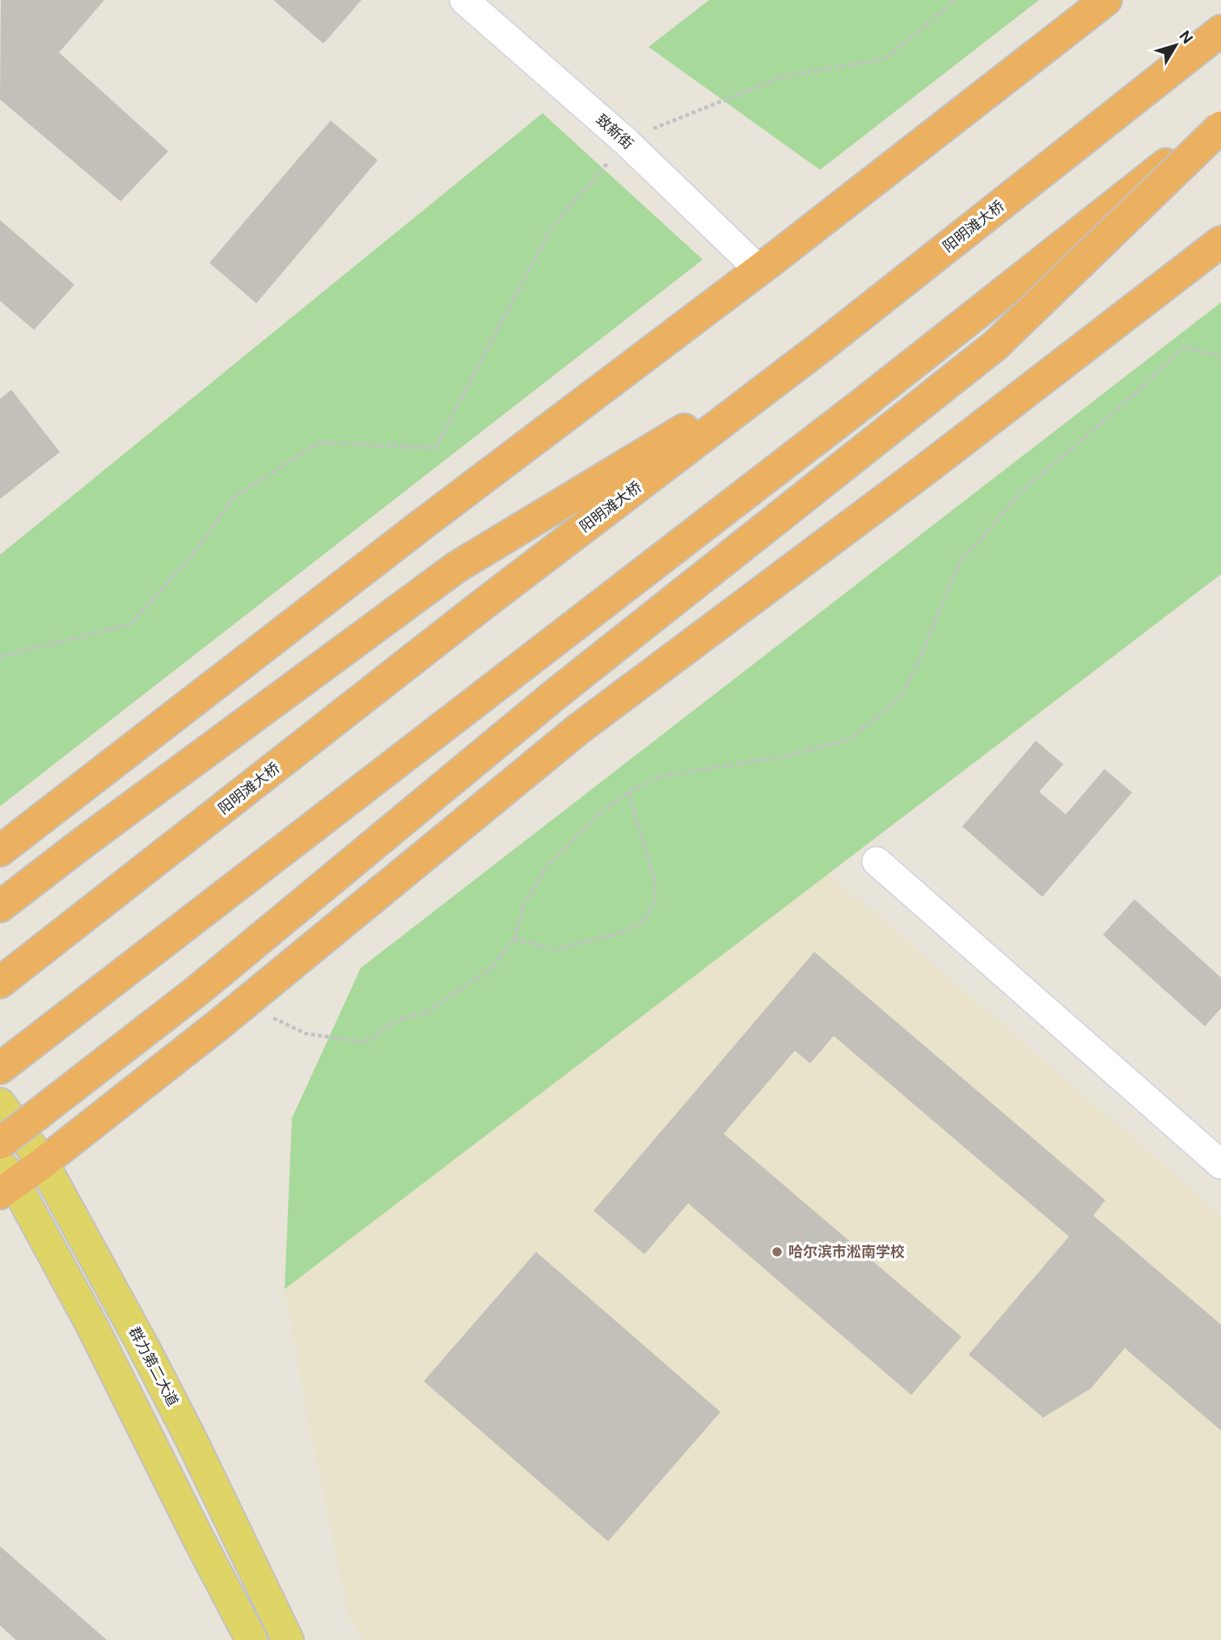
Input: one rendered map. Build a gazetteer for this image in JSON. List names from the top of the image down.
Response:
{
  "streets": {
    "highway": ["阳明滩大桥"],
    "main road": ["群力第二大道"],
    "street": ["致新街"]
  },
  "places": ["哈尔滨市淞南学校"],
  "north": "top right"
}
